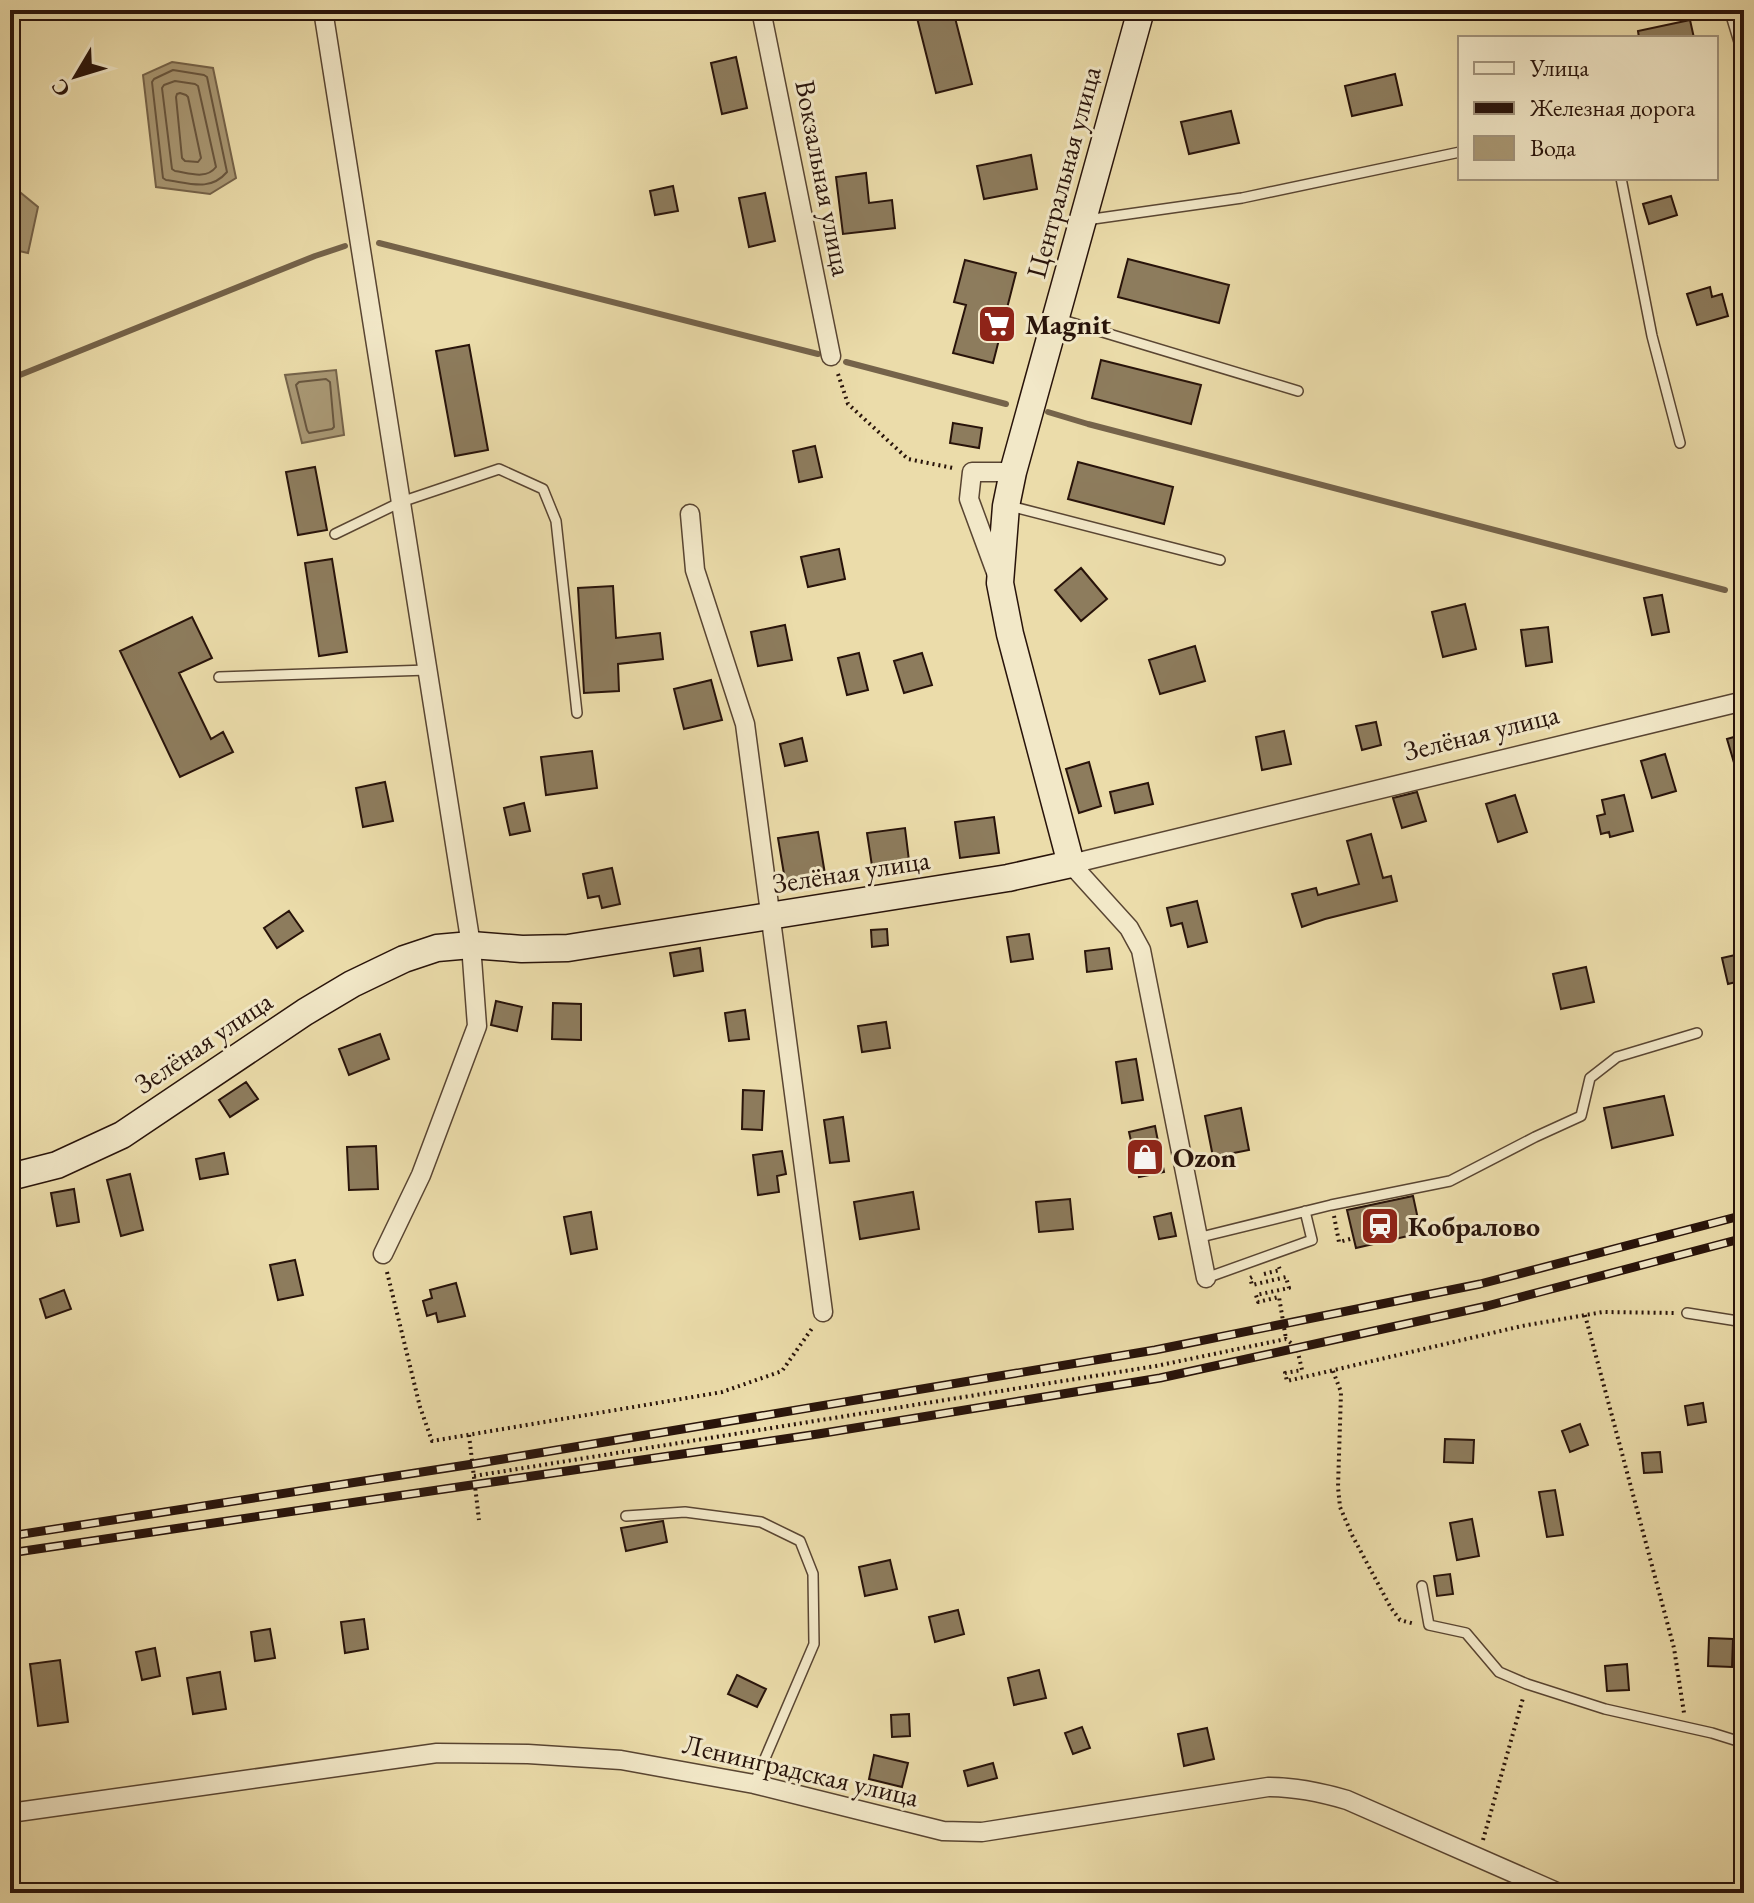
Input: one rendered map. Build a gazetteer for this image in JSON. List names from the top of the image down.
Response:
{
  "streets": {
    "street": [
      "Центральная улица",
      "Вокзальная улица",
      "Зелёная улица",
      "Ленинградская улица"
    ]
  },
  "crossings": [
    ["Центральная улица", "Зелёная улица"]
  ],
  "places": {
    "supermarket": ["Magnit"],
    "shop": ["Ozon"],
    "station": ["Кобралово"]
  },
  "legend": ["Улица", "Железная дорога", "Вода"],
  "north": "bottom left"
}
